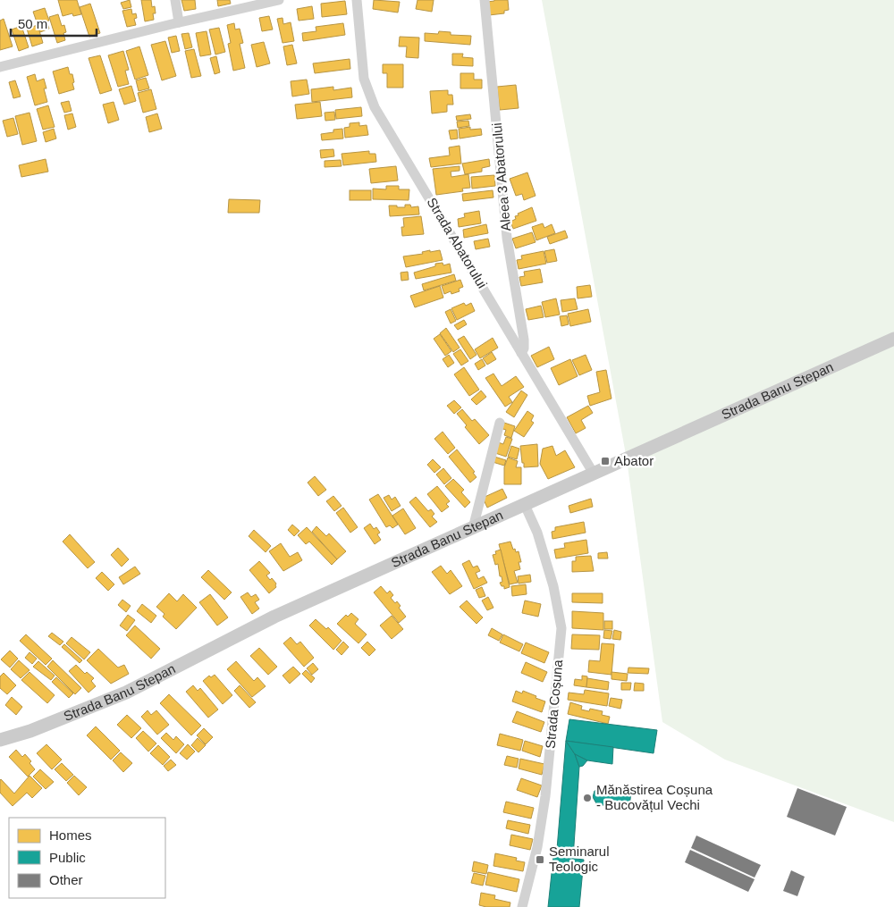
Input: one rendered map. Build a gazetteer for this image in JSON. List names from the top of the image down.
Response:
{
  "streets": {
    "main road": ["Strada Banu Stepan"],
    "street": ["Aleea 3 Abatorului", "Strada Abatorului", "Strada Coșuna"]
  },
  "crossings": [
    ["Aleea 3 Abatorului", "Strada Abatorului"],
    ["Strada Abatorului", "Strada Banu Stepan"],
    ["Strada Banu Stepan", "Strada Coșuna"]
  ],
  "places": {
    "transit": ["Abator", "Seminarul Teologic"],
    "other": ["Mănăstirea Coșuna - Bucovățul Vechi"]
  },
  "legend": ["Homes", "Public", "Other"],
  "scale_bar": "50 m"
}
